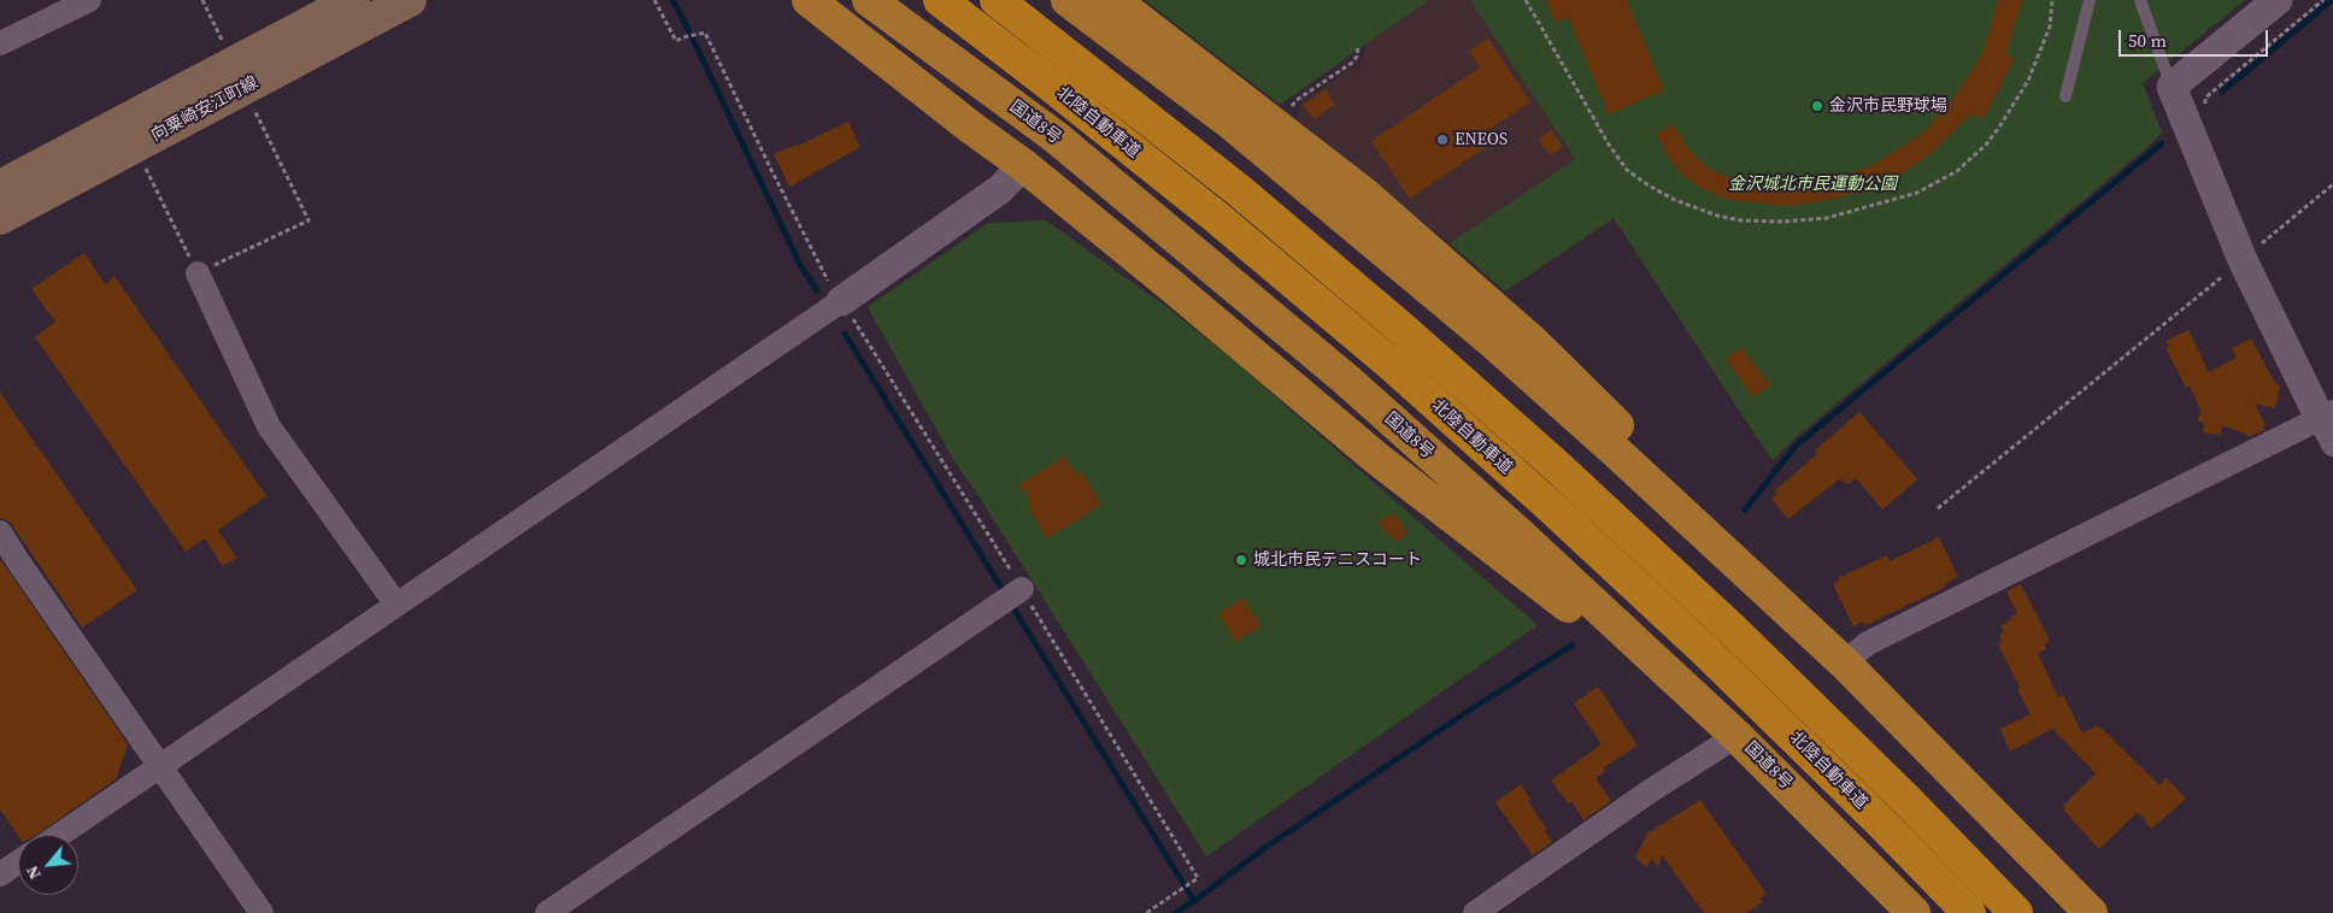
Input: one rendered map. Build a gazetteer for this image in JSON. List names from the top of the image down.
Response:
{
  "streets": {
    "highway": ["国道8号", "北陸自動車道"],
    "main road": ["向粟崎安江町線"]
  },
  "parks": ["金沢城北市民運動公園"],
  "places": ["金沢市民野球場", "ENEOS", "城北市民テニスコート"],
  "scale_bar": "50 m",
  "north": "bottom left"
}
